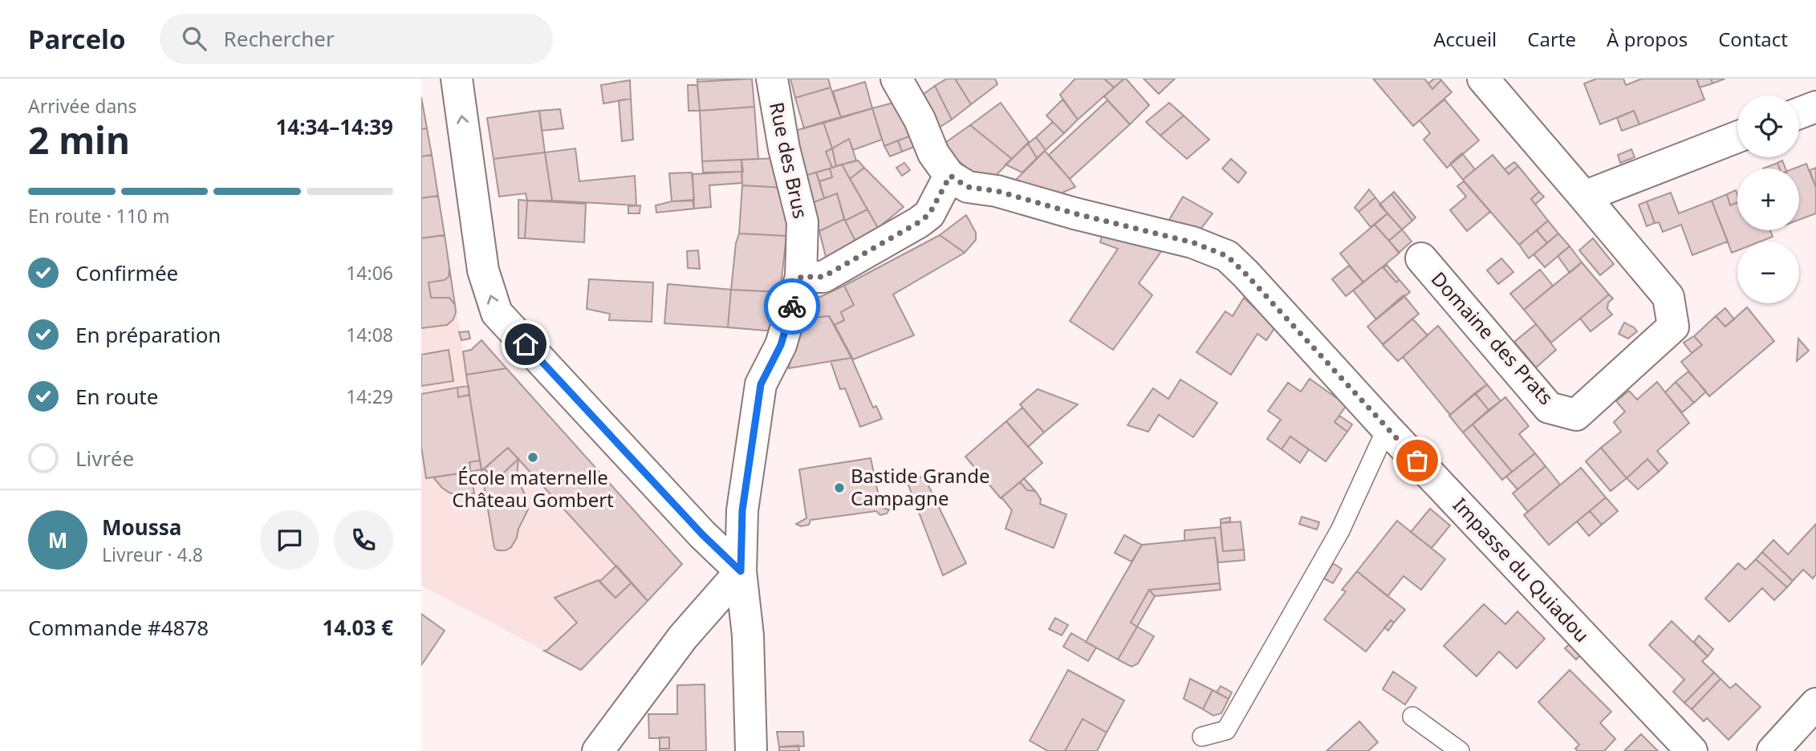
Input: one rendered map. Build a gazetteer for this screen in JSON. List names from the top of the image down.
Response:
{
  "streets": {
    "street": ["Rue des Brus", "Domaine des Prats", "Impasse du Quiadou"]
  },
  "places": ["École maternelle Château Gombert", "Bastide Grande Campagne"],
  "page": {
    "header": "Parcelo",
    "search": "Rechercher",
    "nav": [
      "Accueil",
      "Carte",
      "À propos",
      "Contact"
    ],
    "heading": ["2 min", "Arrivée dans", "14:34–14:39"],
    "panel": [
      "Moussa",
      "Livreur · 4.8",
      "Commande #4878",
      "14.03 €"
    ],
    "map_buttons": ["+", "−"],
    "bar": "En route · 110 m",
    "list": [
      ["Confirmée", "14:06"],
      ["En préparation", "14:08"],
      ["En route", "14:29"],
      "Livrée"
    ],
    "round": "M"
  }
}
